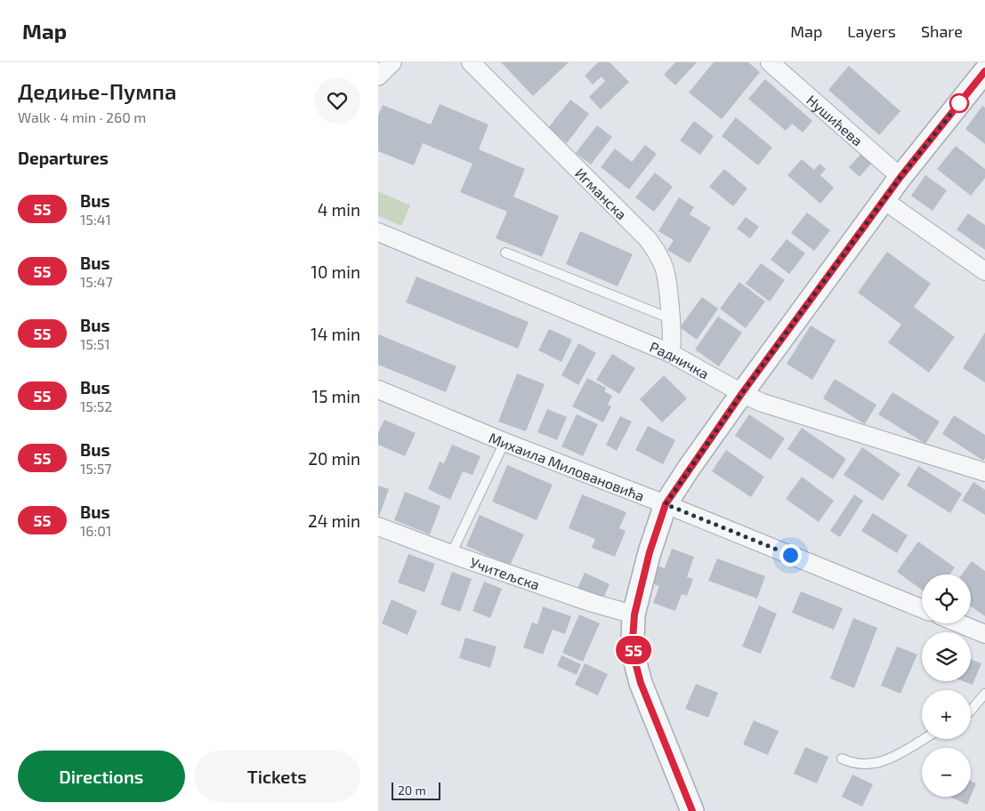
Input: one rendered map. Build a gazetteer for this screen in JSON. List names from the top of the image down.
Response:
{
  "streets": {
    "street": [
      "Нушићева",
      "Игманска",
      "Радничка",
      "Михаила Миловановића",
      "Учитељска"
    ]
  },
  "crossings": [
    ["Игманска", "Радничка"]
  ],
  "lines": ["bus line 55"],
  "scale_bar": "20 m",
  "page": {
    "header": "Map",
    "nav": ["Map", "Layers", "Share"],
    "heading": [
      ["Дедиње-Пумпа", "Walk · 4 min · 260 m"],
      "Departures"
    ],
    "on_map": "55",
    "list": [
      {
        "mark": "55",
        "name": "Bus",
        "note": "15:41",
        "value": "4 min"
      },
      {
        "mark": "55",
        "name": "Bus",
        "note": "15:47",
        "value": "10 min"
      },
      {
        "mark": "55",
        "name": "Bus",
        "note": "15:51",
        "value": "14 min"
      },
      {
        "mark": "55",
        "name": "Bus",
        "note": "15:52",
        "value": "15 min"
      },
      {
        "mark": "55",
        "name": "Bus",
        "note": "15:57",
        "value": "20 min"
      },
      {
        "mark": "55",
        "name": "Bus",
        "note": "16:01",
        "value": "24 min"
      }
    ],
    "map_buttons": ["+", "−"],
    "buttons": ["Directions", "Tickets"],
    "scale": "20 m"
  }
}
